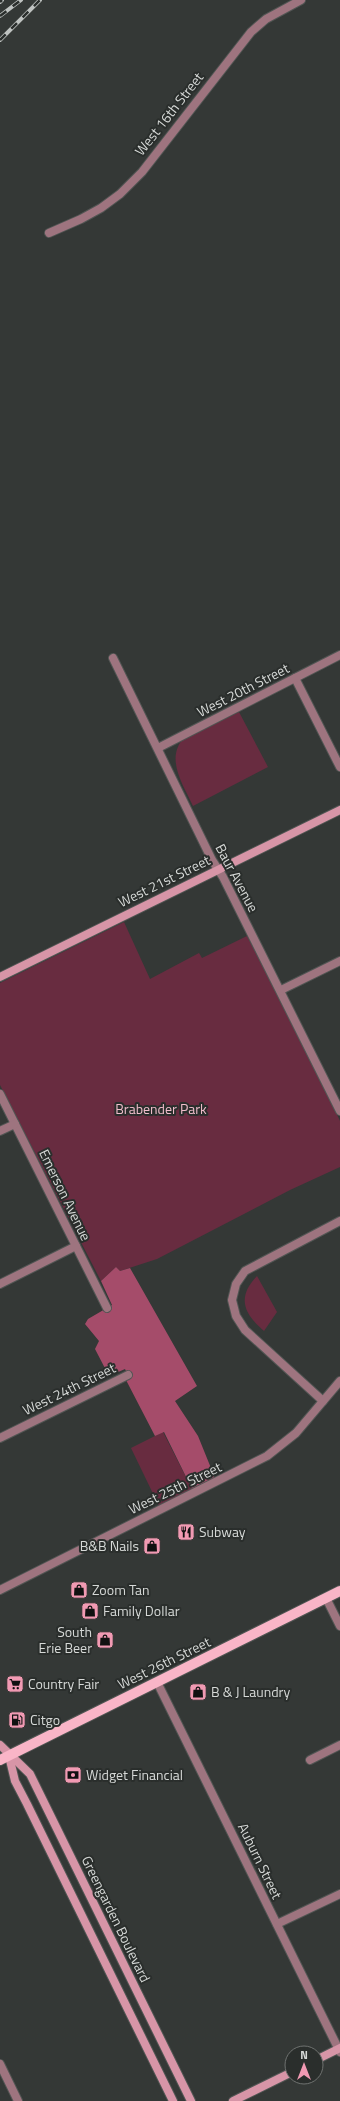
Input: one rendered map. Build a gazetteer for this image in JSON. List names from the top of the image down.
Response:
{
  "streets": {
    "main road": ["West 26th Street"],
    "street": [
      "West 16th Street",
      "West 20th Street",
      "Baur Avenue",
      "West 21st Street",
      "Emerson Avenue",
      "West 24th Street",
      "West 25th Street",
      "Auburn Street",
      "Greengarden Boulevard"
    ]
  },
  "crossings": [
    ["West 20th Street", "Baur Avenue"],
    ["Baur Avenue", "West 21st Street"],
    ["West 26th Street", "Auburn Street"],
    ["West 26th Street", "Greengarden Boulevard"]
  ],
  "parks": ["Brabender Park"],
  "places": {
    "restaurant": ["Subway"],
    "shop": [
      "B&B Nails",
      "Zoom Tan",
      "Family Dollar",
      "South Erie Beer",
      "B & J Laundry"
    ],
    "supermarket": ["Country Fair"],
    "fuel station": ["Citgo"],
    "bank": ["Widget Financial"]
  },
  "north": "top"
}
